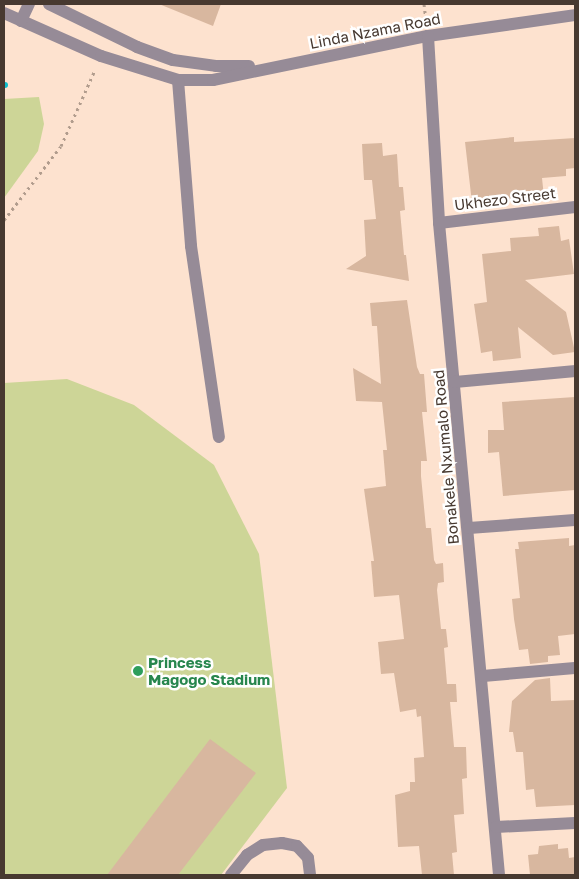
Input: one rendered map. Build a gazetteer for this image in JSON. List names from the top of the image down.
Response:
{
  "streets": {
    "street": ["Linda Nzama Road", "Ukhezo Street", "Bonakele Nxumalo Road"]
  },
  "crossings": [
    ["Linda Nzama Road", "Bonakele Nxumalo Road"],
    ["Ukhezo Street", "Bonakele Nxumalo Road"]
  ],
  "places": ["Princess Magogo Stadium"]
}
